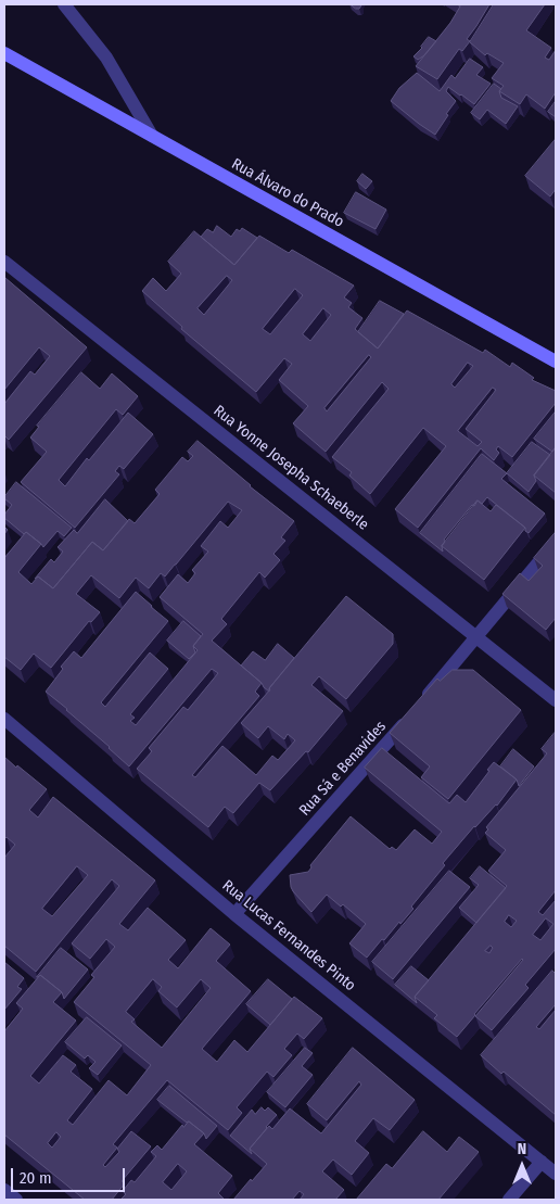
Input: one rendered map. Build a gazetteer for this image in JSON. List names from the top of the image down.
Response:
{
  "streets": {
    "street": [
      "Rua Álvaro do Prado",
      "Rua Yonne Josepha Schaeberle",
      "Rua Sá e Benavides",
      "Rua Lucas Fernandes Pinto"
    ]
  },
  "crossings": [
    ["Rua Yonne Josepha Schaeberle", "Rua Sá e Benavides"],
    ["Rua Sá e Benavides", "Rua Lucas Fernandes Pinto"]
  ],
  "scale_bar": "20 m",
  "north": "top"
}
